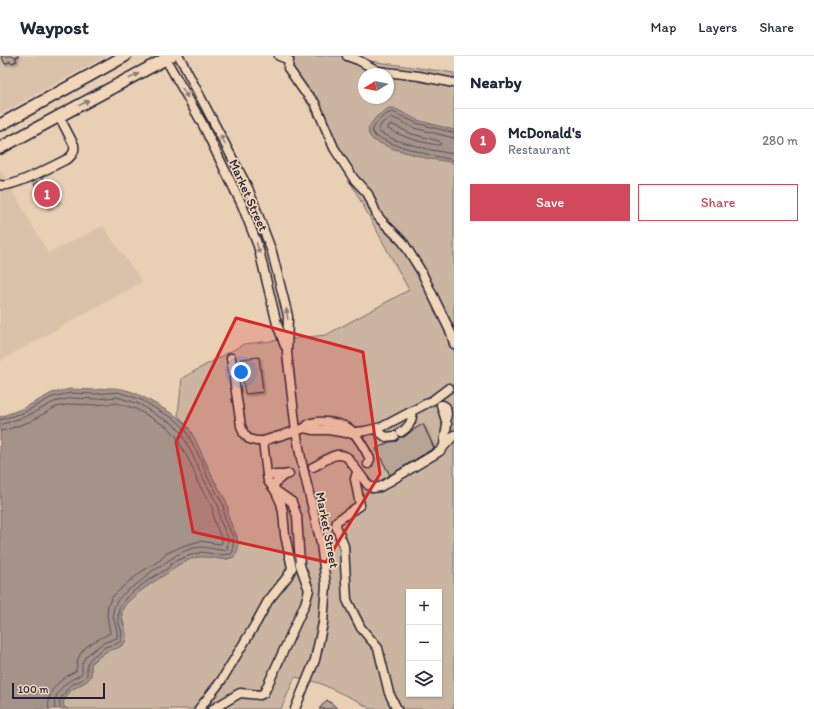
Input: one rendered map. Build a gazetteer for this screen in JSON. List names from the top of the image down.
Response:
{
  "streets": {
    "street": ["Market Street"]
  },
  "scale_bar": "100 m",
  "north": "left",
  "page": {
    "header": "Waypost",
    "nav": ["Map", "Layers", "Share"],
    "heading": "Nearby",
    "list": [
      {
        "mark": "1",
        "name": "McDonald's",
        "note": "Restaurant",
        "value": "280 m"
      }
    ],
    "buttons": ["Save", "Share"],
    "pins": "1",
    "map_buttons": ["+", "−"],
    "scale": "100 m"
  }
}
